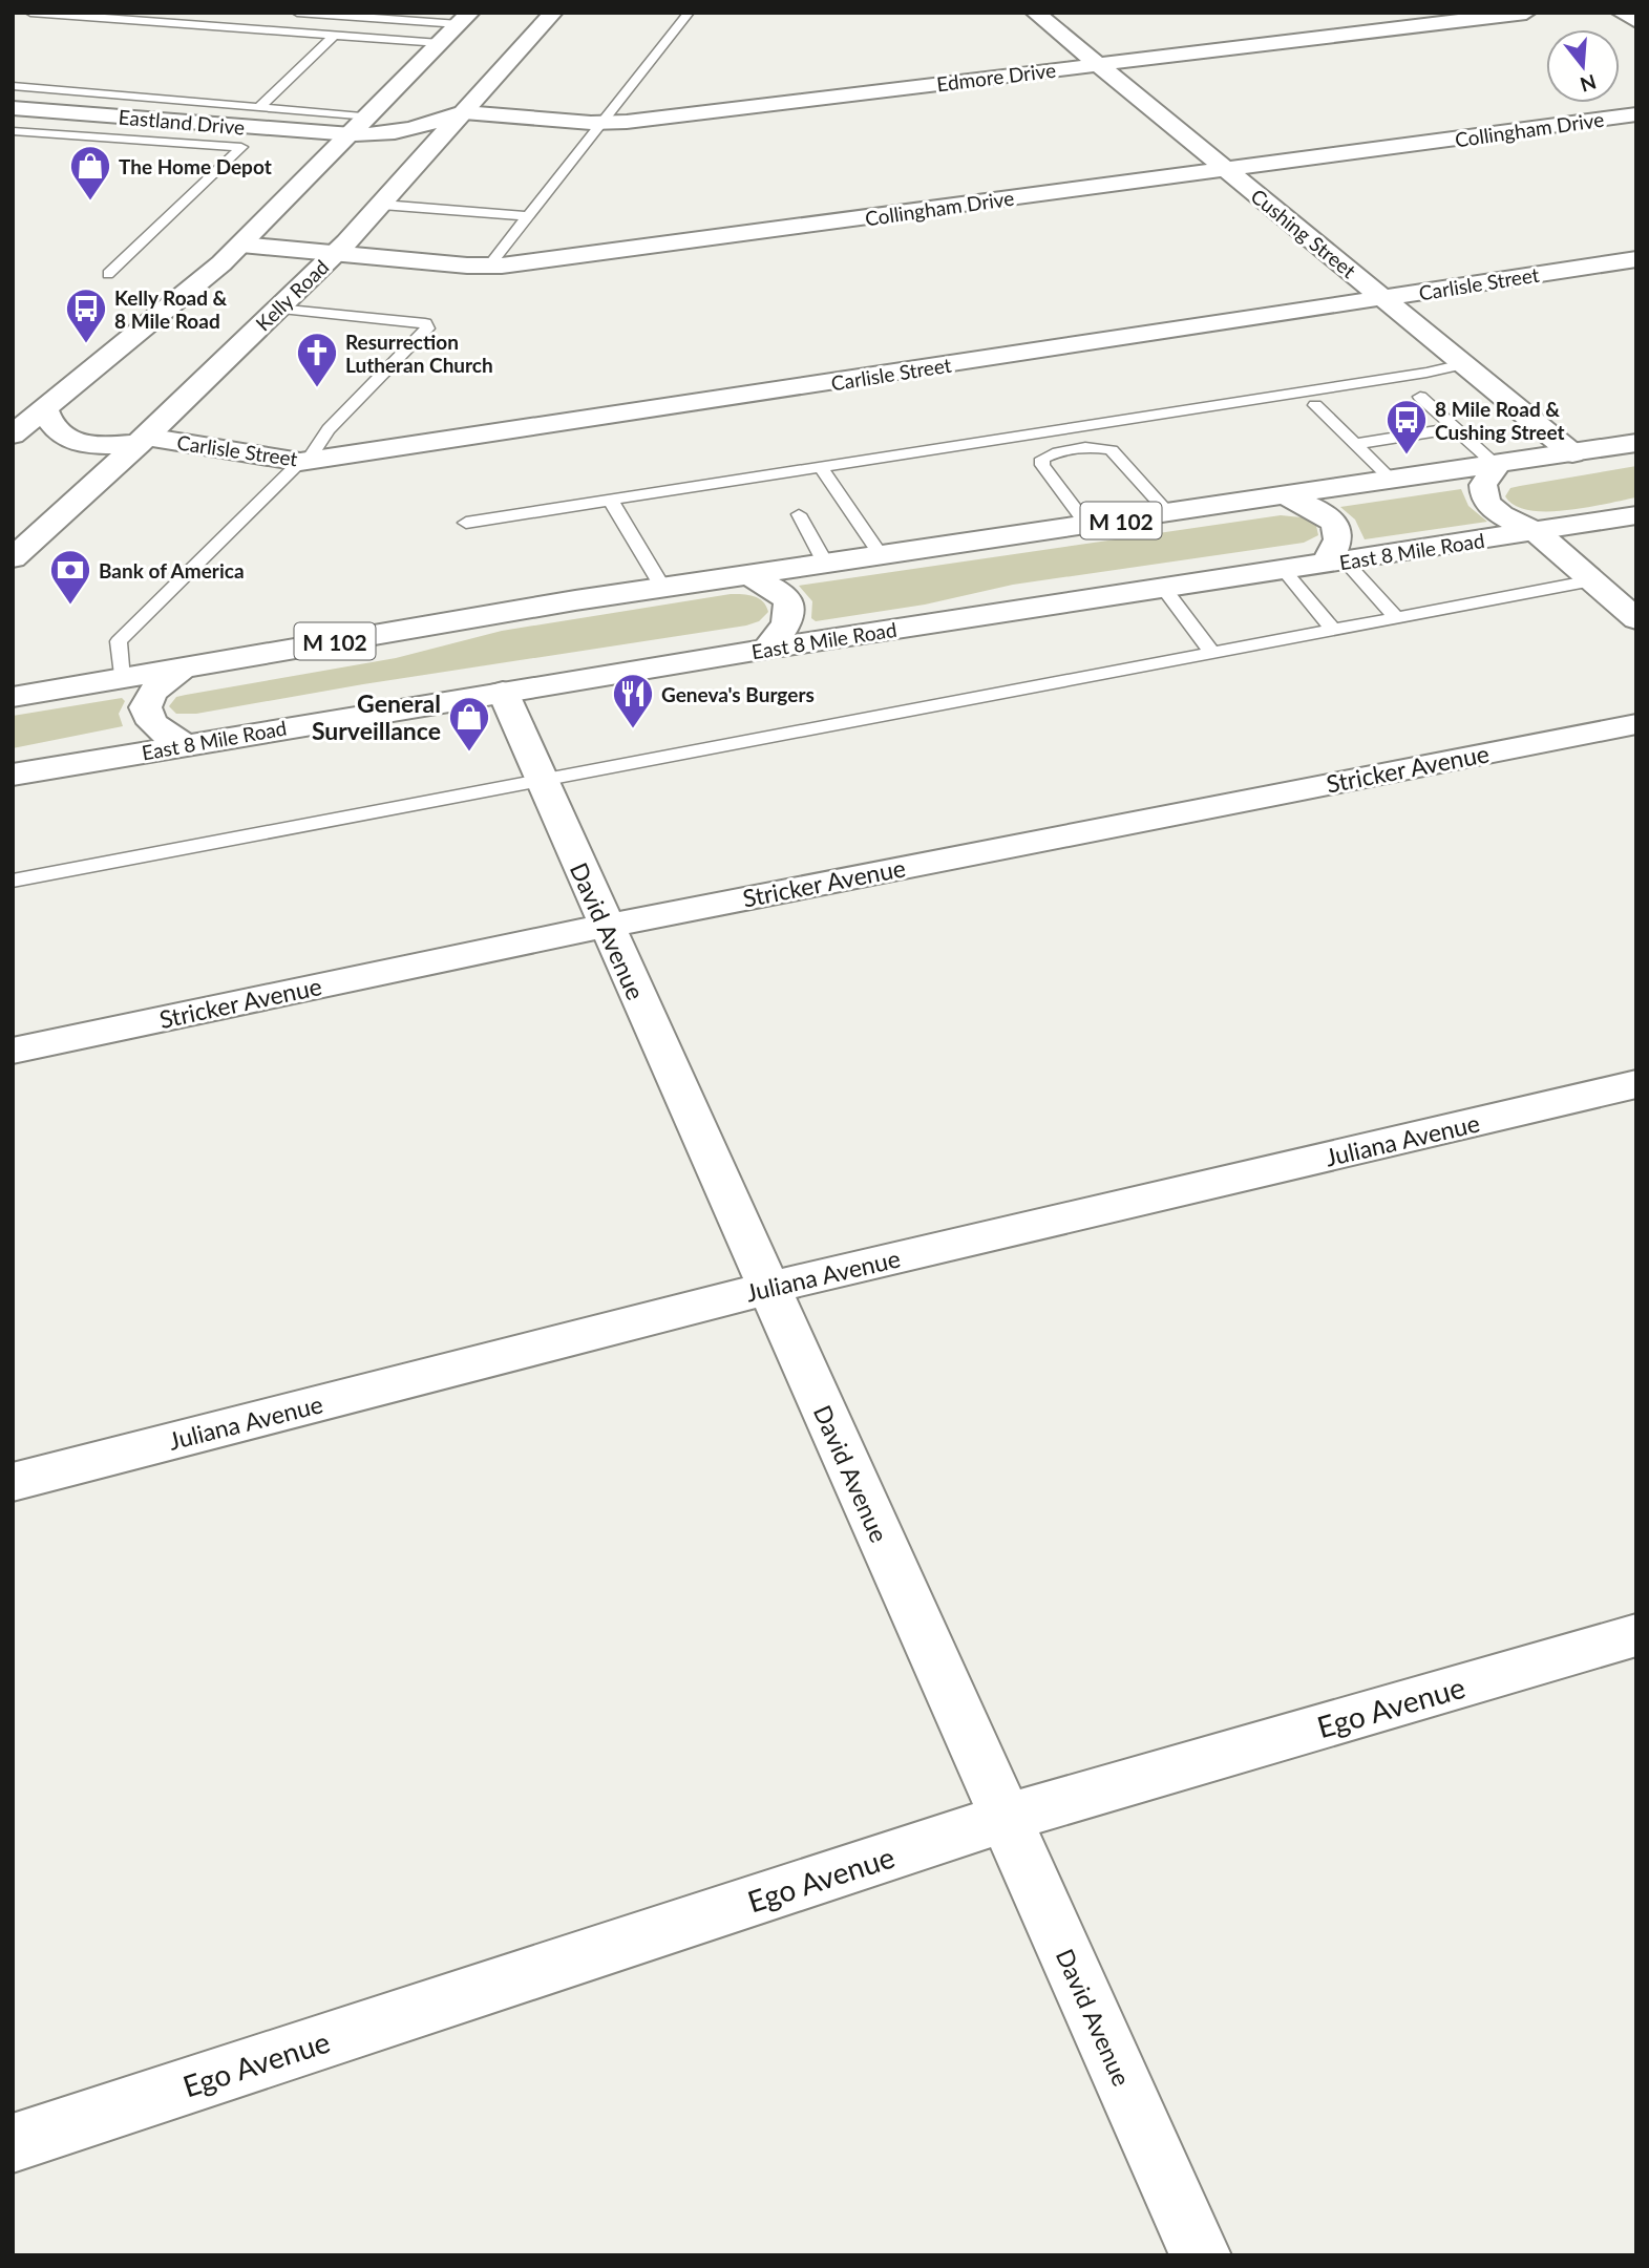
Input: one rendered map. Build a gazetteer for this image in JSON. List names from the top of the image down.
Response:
{
  "streets": {
    "main road": [
      "Edmore Drive",
      "Eastland Drive",
      "Collingham Drive",
      "Cushing Street",
      "Carlisle Street",
      "Kelly Road",
      "M 102",
      "East 8 Mile Road",
      "Stricker Avenue",
      "David Avenue",
      "Juliana Avenue",
      "Ego Avenue"
    ]
  },
  "crossings": [
    ["Edmore Drive", "Eastland Drive"],
    ["Edmore Drive", "Cushing Street"],
    ["Edmore Drive", "Kelly Road"],
    ["Eastland Drive", "Kelly Road"],
    ["Collingham Drive", "Cushing Street"],
    ["Collingham Drive", "Kelly Road"],
    ["Cushing Street", "Carlisle Street"],
    ["Cushing Street", "M 102"],
    ["Carlisle Street", "Kelly Road"],
    ["East 8 Mile Road", "David Avenue"],
    ["Stricker Avenue", "David Avenue"],
    ["David Avenue", "Juliana Avenue"],
    ["David Avenue", "Ego Avenue"]
  ],
  "places": {
    "shop": ["The Home Depot", "General Surveillance"],
    "bus stop": ["Kelly Road & 8 Mile Road", "8 Mile Road & Cushing Street"],
    "church": ["Resurrection Lutheran Church"],
    "bank": ["Bank of America"],
    "restaurant": ["Geneva's Burgers"]
  },
  "north": "bottom"
}
